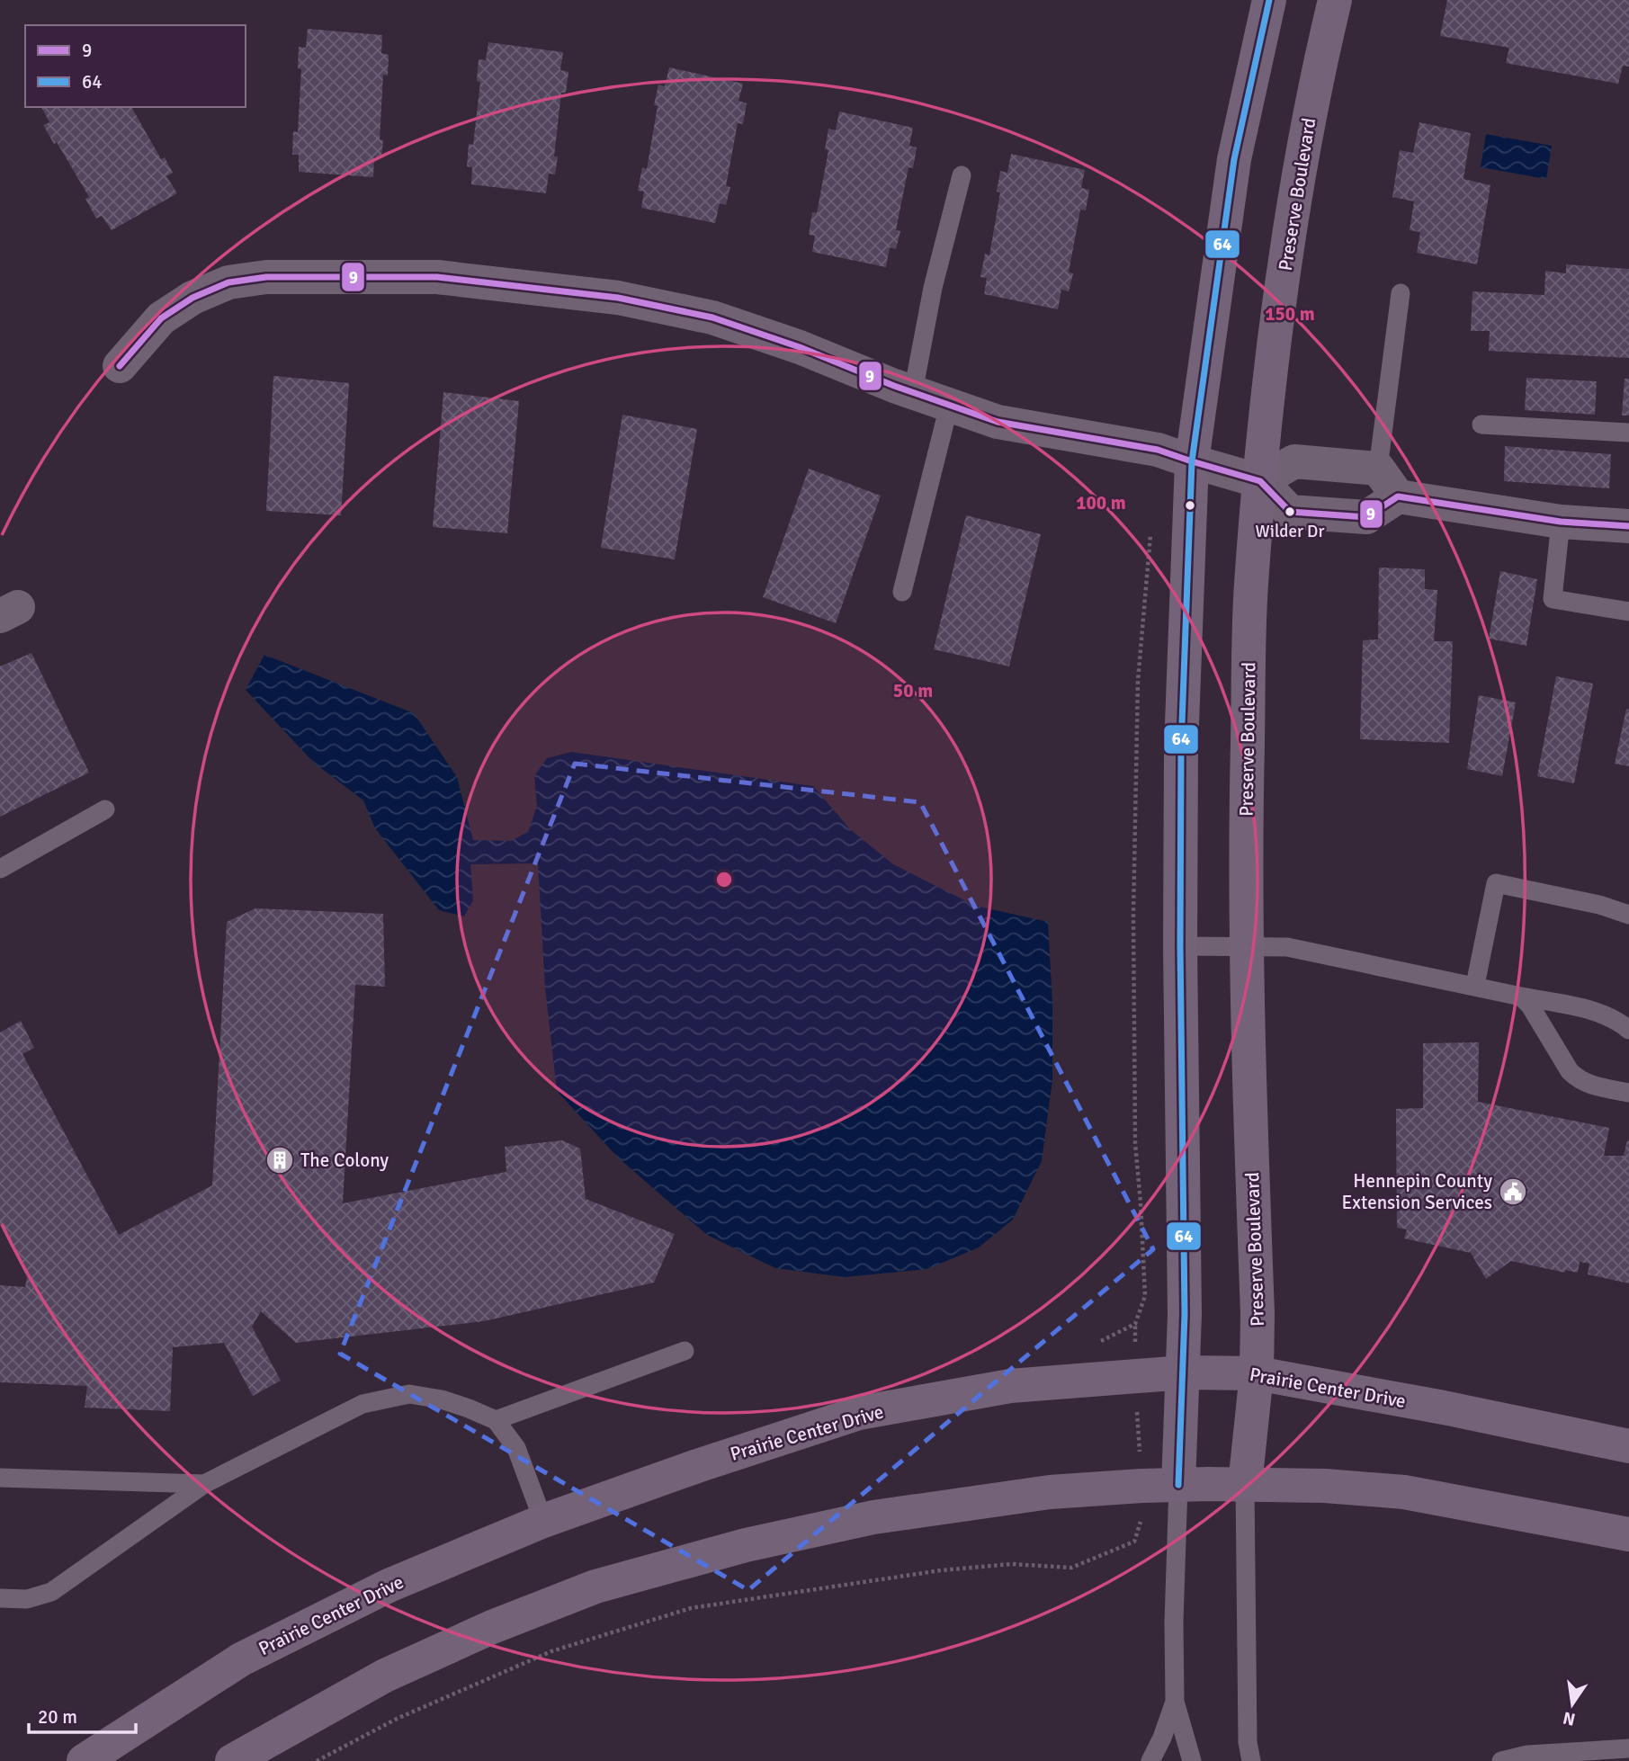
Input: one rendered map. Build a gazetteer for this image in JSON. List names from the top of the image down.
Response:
{
  "streets": {
    "main road": ["Preserve Boulevard", "Prairie Center Drive"]
  },
  "crossings": [
    ["Preserve Boulevard", "Prairie Center Drive"]
  ],
  "places": {
    "other": ["Wilder Dr"],
    "building": ["The Colony"],
    "public building": ["Hennepin County Extension Services"]
  },
  "lines": ["transit line 64", "transit line 9"],
  "legend": ["9", "64"],
  "scale_bar": "20 m",
  "north": "bottom",
  "rings": ["150 m", "100 m", "50 m"]
}
